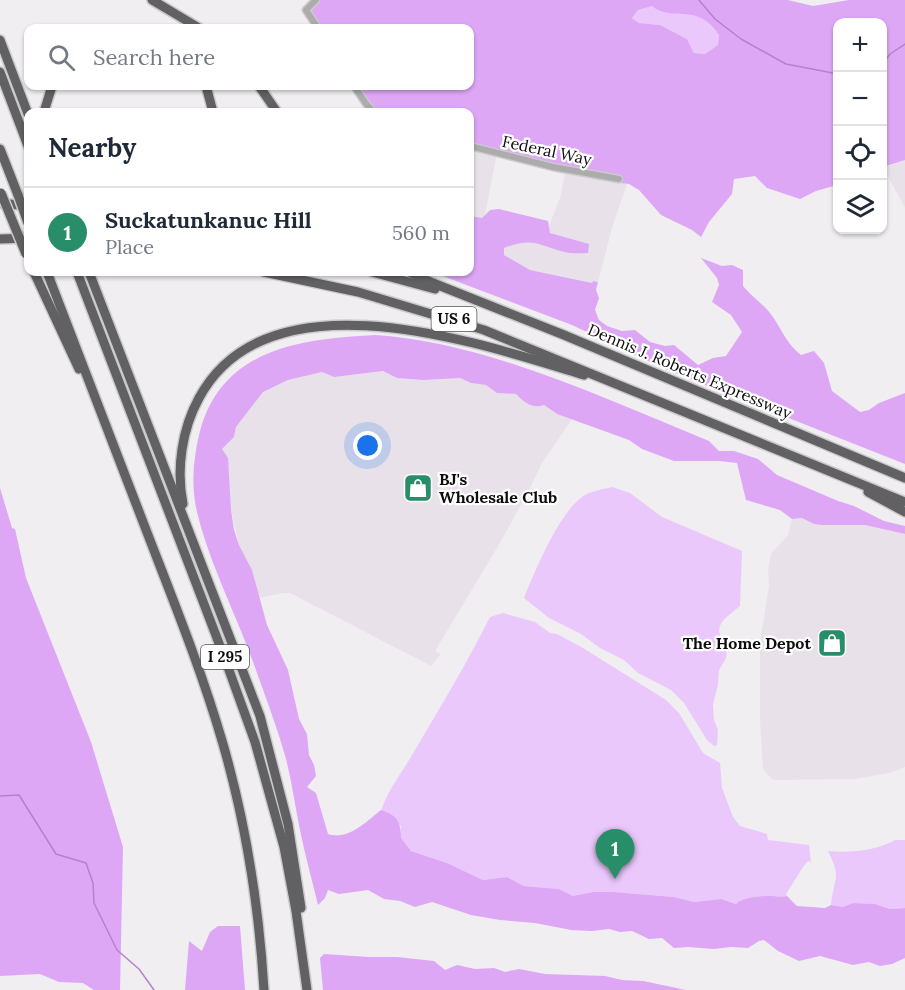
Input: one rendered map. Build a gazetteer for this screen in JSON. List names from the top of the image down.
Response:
{
  "streets": {
    "highway": ["US 6", "Dennis J. Roberts Expressway", "I 295"],
    "street": ["Federal Way"]
  },
  "crossings": [
    ["US 6", "Dennis J. Roberts Expressway"]
  ],
  "places": {
    "shop": ["BJ's Wholesale Club", "The Home Depot"]
  },
  "page": {
    "map_buttons": ["+", "−"],
    "search": "Search here",
    "heading": "Nearby",
    "list": [
      {
        "mark": "1",
        "name": "Suckatunkanuc Hill",
        "note": "Place",
        "value": "560 m"
      }
    ],
    "pins": "1"
  }
}
